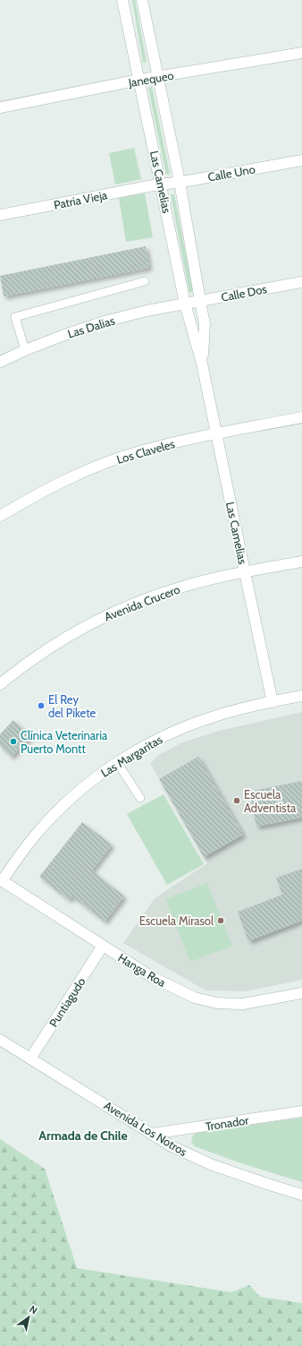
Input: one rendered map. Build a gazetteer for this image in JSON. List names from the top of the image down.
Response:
{
  "streets": {
    "street": [
      "Janequeo",
      "Calle Uno",
      "Las Camelias",
      "Patria Vieja",
      "Calle Dos",
      "Las Dalias",
      "Los Claveles",
      "Avenida Crucero",
      "Las Margaritas",
      "Hanga Roa",
      "Puntiagudo",
      "Tronador",
      "Avenida Los Notros"
    ]
  },
  "crossings": [
    ["Janequeo", "Las Camelias"],
    ["Calle Uno", "Las Camelias"],
    ["Calle Uno", "Patria Vieja"],
    ["Las Camelias", "Patria Vieja"],
    ["Las Camelias", "Calle Dos"],
    ["Las Camelias", "Las Dalias"],
    ["Las Camelias", "Los Claveles"],
    ["Las Camelias", "Avenida Crucero"],
    ["Las Camelias", "Las Margaritas"],
    ["Calle Dos", "Las Dalias"],
    ["Las Margaritas", "Hanga Roa"],
    ["Hanga Roa", "Puntiagudo"],
    ["Puntiagudo", "Avenida Los Notros"],
    ["Tronador", "Avenida Los Notros"]
  ],
  "districts": ["Armada de Chile"],
  "places": [
    "El Rey del Pikete",
    "Clínica Veterinaria Puerto Montt",
    "Escuela Adventista",
    "Escuela Mirasol"
  ],
  "north": "top right"
}
